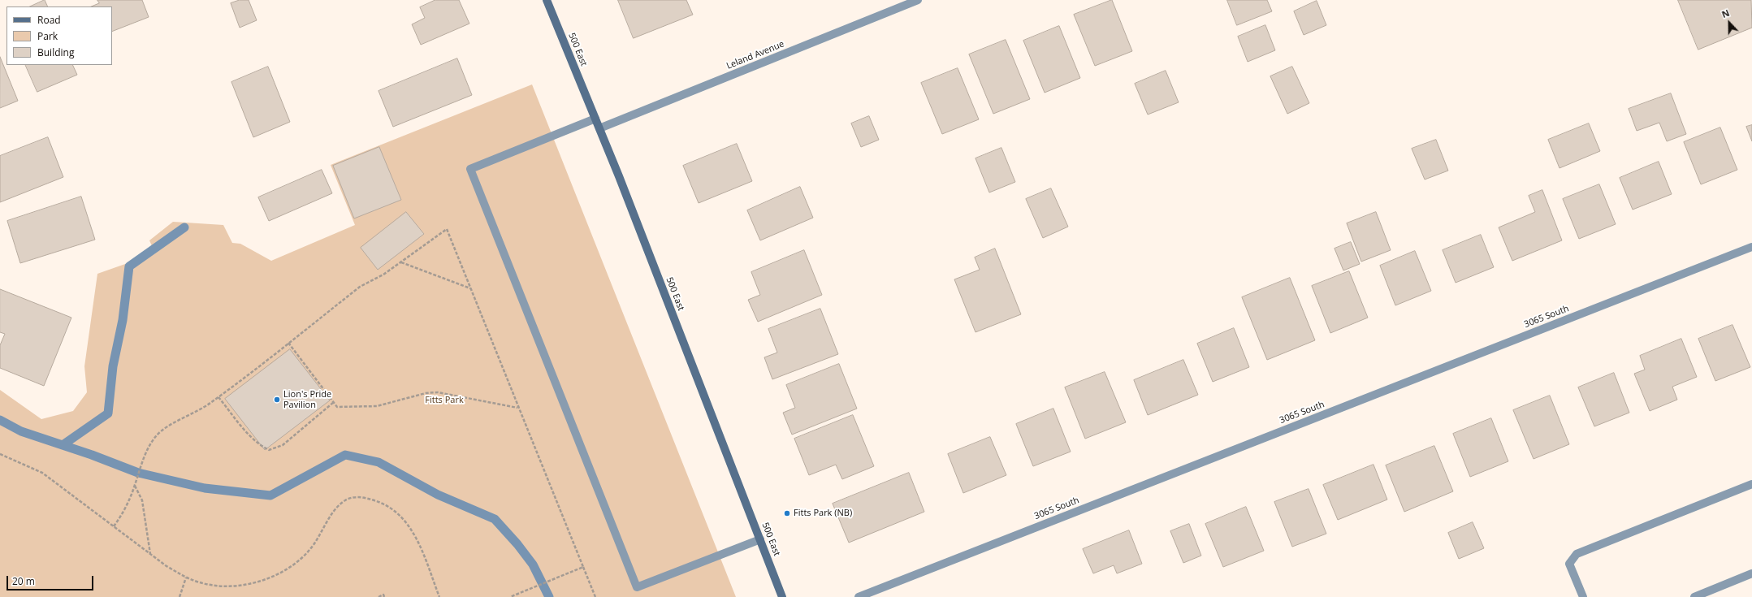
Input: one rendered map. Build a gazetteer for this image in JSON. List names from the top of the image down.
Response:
{
  "streets": {
    "street": ["500 East", "Leland Avenue", "3065 South"]
  },
  "crossings": [
    ["500 East", "Leland Avenue"]
  ],
  "parks": ["Fitts Park"],
  "places": ["Lion's Pride Pavilion", "Fitts Park (NB)"],
  "legend": ["Road", "Park", "Building"],
  "scale_bar": "20 m",
  "north": "top"
}
